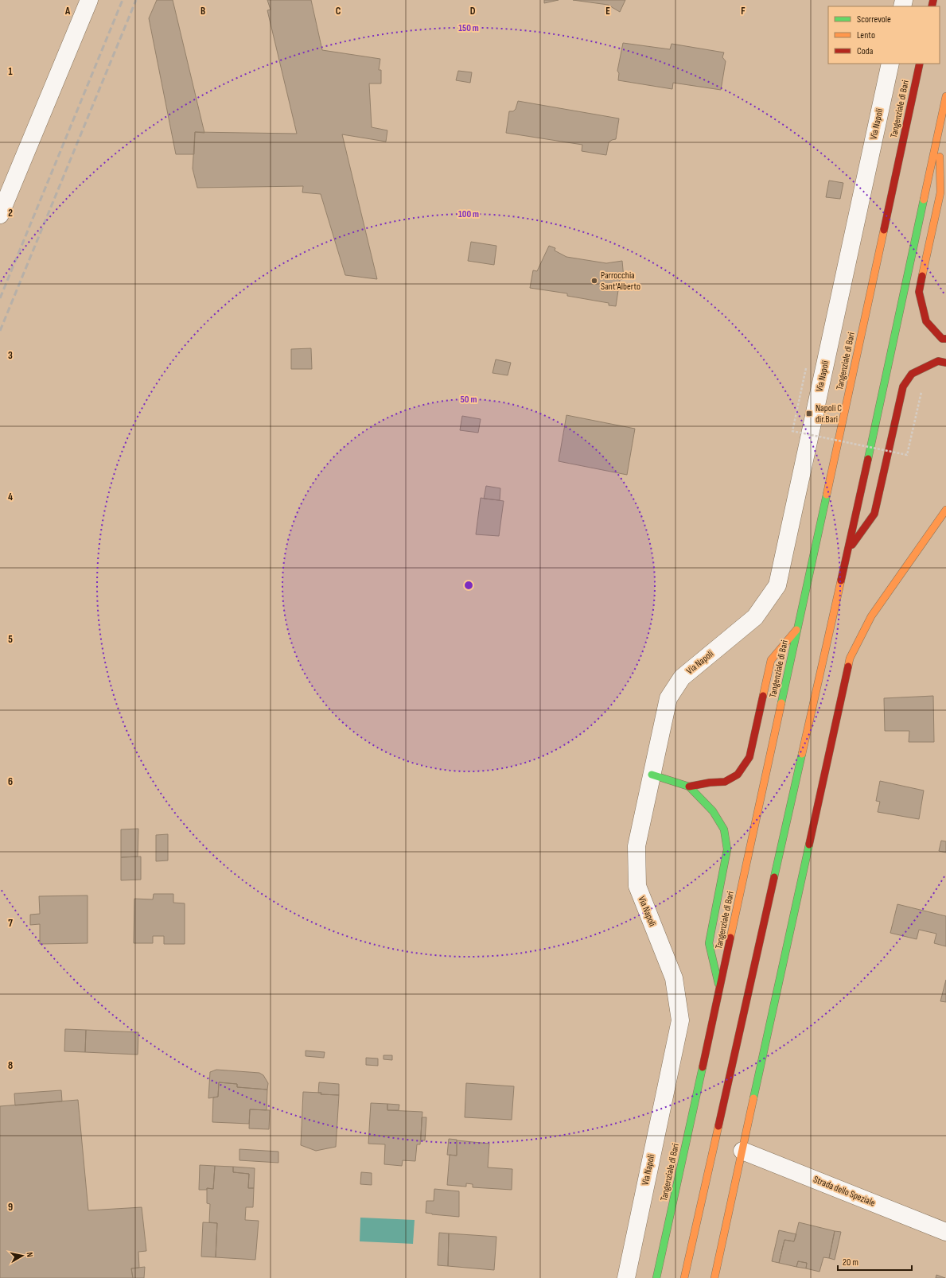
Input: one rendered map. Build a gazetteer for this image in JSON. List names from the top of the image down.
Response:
{
  "streets": {
    "main road": ["Tangenziale di Bari"],
    "street": ["Via Napoli", "Strada dello Speziale"]
  },
  "places": {
    "other": ["Parrocchia Sant'Alberto"],
    "transit": ["Napoli C dir.Bari"]
  },
  "legend": ["Scorrevole", "Lento", "Coda"],
  "scale_bar": "20 m",
  "north": "right",
  "grid": {
    "columns": [
      "A",
      "B",
      "C",
      "D",
      "E",
      "F"
    ],
    "rows": [
      "1",
      "2",
      "3",
      "4",
      "5",
      "6",
      "7",
      "8",
      "9"
    ]
  },
  "rings": ["150 m", "100 m", "50 m"]
}
